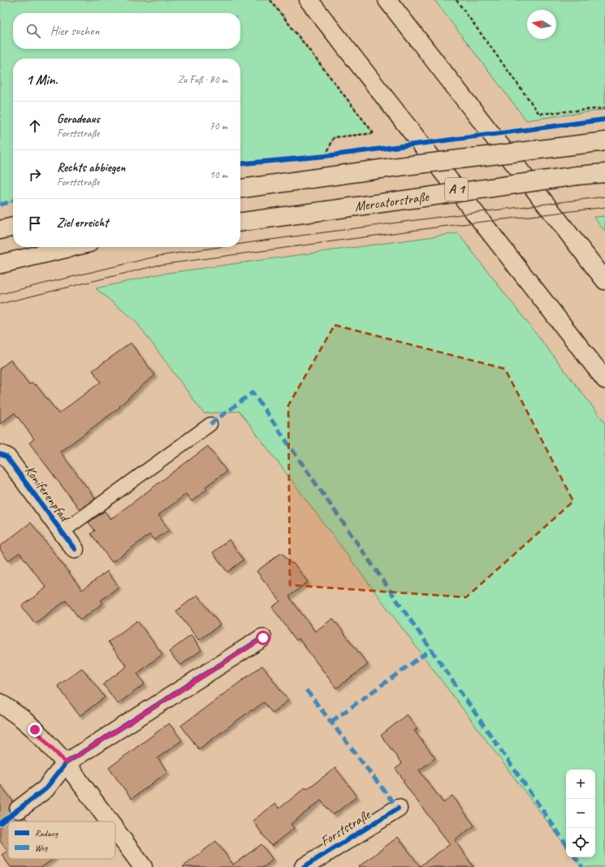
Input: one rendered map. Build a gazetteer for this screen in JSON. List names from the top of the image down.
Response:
{
  "streets": {
    "main road": [
      "A 1",
      "Mercatorstraße",
      "Koniferenpfad",
      "Forststraße"
    ]
  },
  "legend": ["Radweg", "Weg"],
  "north": "left",
  "page": {
    "search": "Hier suchen",
    "heading": ["1 Min.", "Zu Fuß · 80 m"],
    "list": [
      ["Geradeaus", "Forststraße", "70 m"],
      ["Rechts abbiegen", "Forststraße", "10 m"],
      "Ziel erreicht"
    ],
    "map_buttons": ["+", "−"]
  }
}
